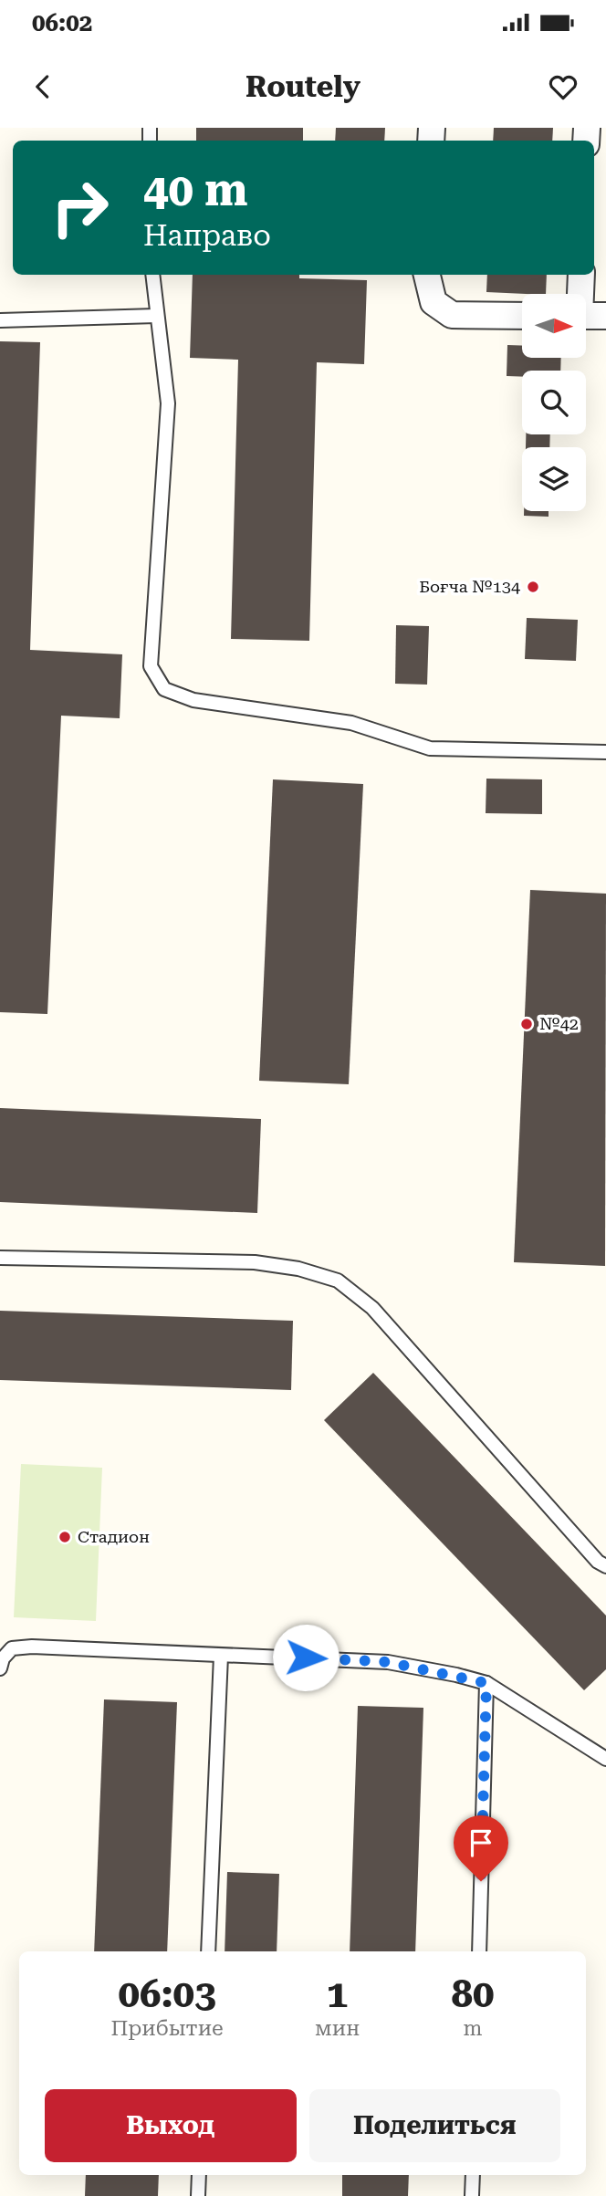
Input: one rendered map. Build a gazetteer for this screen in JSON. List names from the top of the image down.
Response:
{
  "places": ["Боғча №134", "№42", "Стадион"],
  "north": "right",
  "page": {
    "status": "06:02",
    "header": "Routely",
    "turn": ["40 m", "Направо"],
    "eta": [
      "06:03",
      "Прибытие",
      "1",
      "мин",
      "80",
      "m"
    ],
    "buttons": ["Выход", "Поделиться"]
  }
}
